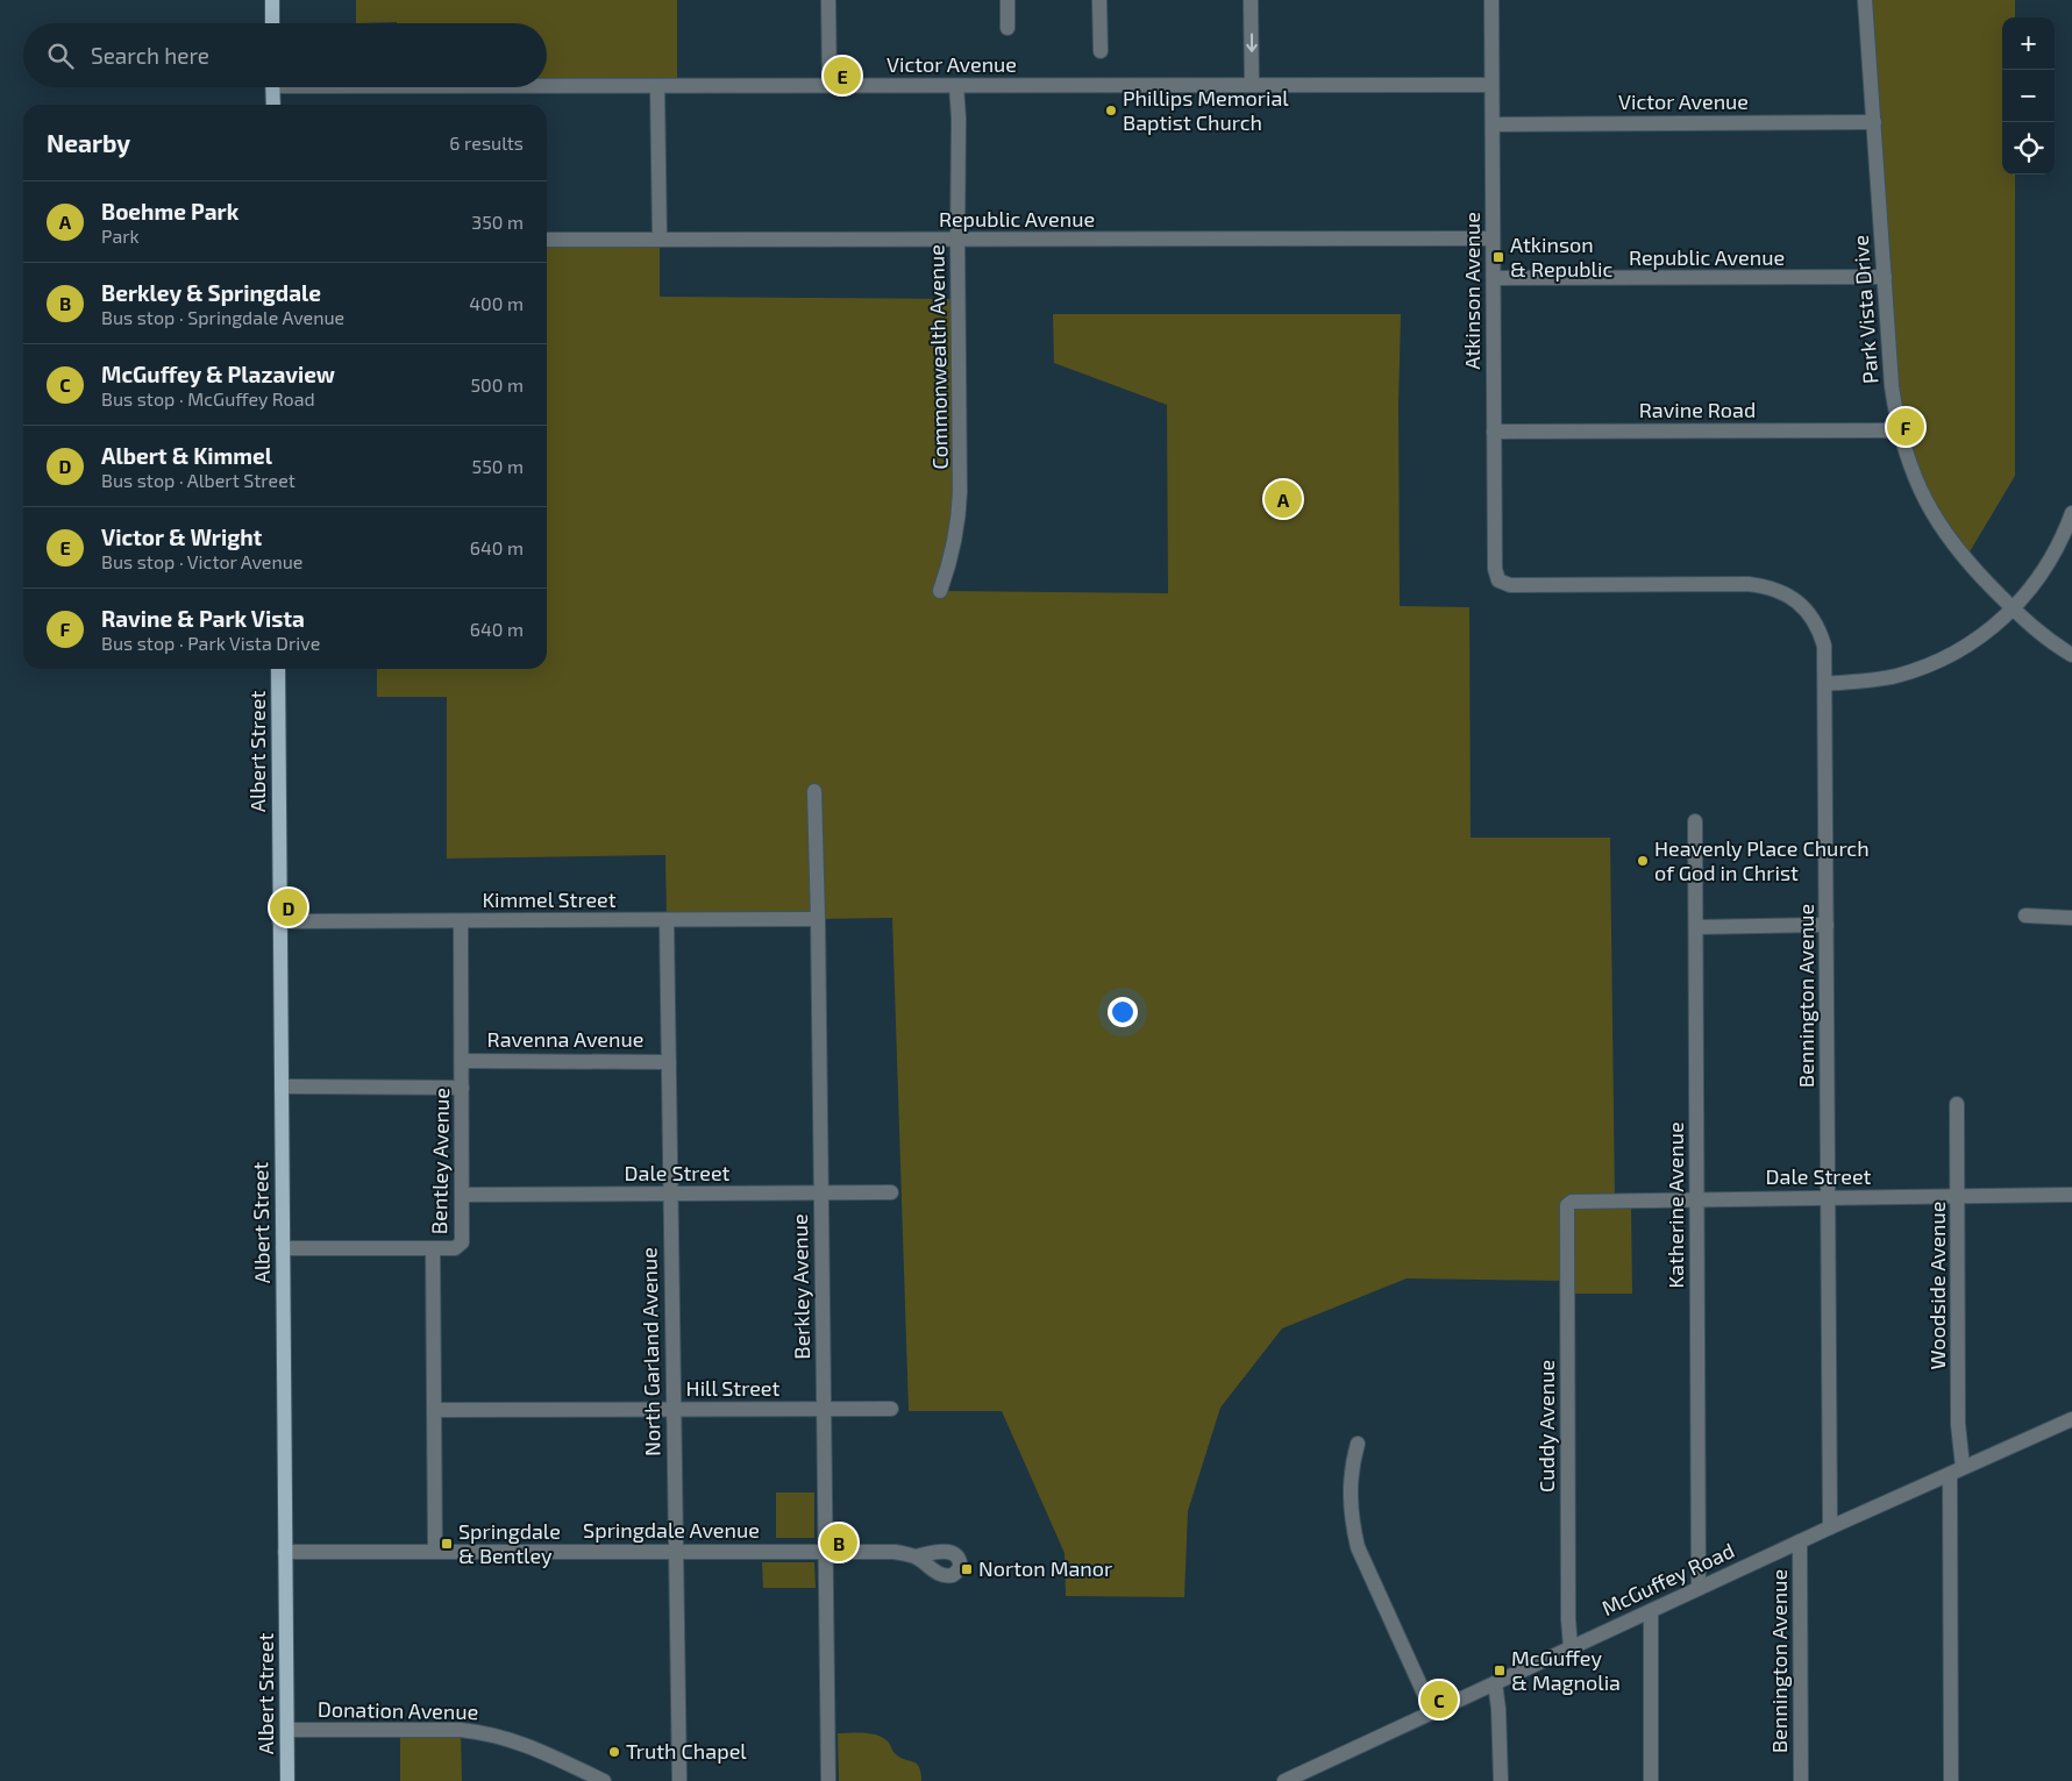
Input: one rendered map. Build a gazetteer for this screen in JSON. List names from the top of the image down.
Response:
{
  "streets": {
    "main road": ["Albert Street"],
    "street": [
      "Victor Avenue",
      "Republic Avenue",
      "Atkinson Avenue",
      "Park Vista Drive",
      "Commonwealth Avenue",
      "Ravine Road",
      "Kimmel Street",
      "Bennington Avenue",
      "Ravenna Avenue",
      "Bentley Avenue",
      "Dale Street",
      "Katherine Avenue",
      "Woodside Avenue",
      "Berkley Avenue",
      "North Garland Avenue",
      "Hill Street",
      "Cuddy Avenue",
      "Springdale Avenue",
      "McGuffey Road",
      "Donation Avenue"
    ]
  },
  "crossings": [
    ["Victor Avenue", "Atkinson Avenue"],
    ["Victor Avenue", "Park Vista Drive"],
    ["Victor Avenue", "Commonwealth Avenue"],
    ["Republic Avenue", "Atkinson Avenue"],
    ["Republic Avenue", "Park Vista Drive"],
    ["Republic Avenue", "Commonwealth Avenue"],
    ["Atkinson Avenue", "Ravine Road"],
    ["Atkinson Avenue", "Bennington Avenue"],
    ["Park Vista Drive", "Ravine Road"],
    ["Albert Street", "Kimmel Street"],
    ["Albert Street", "Springdale Avenue"],
    ["Albert Street", "Donation Avenue"],
    ["Kimmel Street", "Bentley Avenue"],
    ["Kimmel Street", "Berkley Avenue"],
    ["Kimmel Street", "North Garland Avenue"],
    ["Bennington Avenue", "Dale Street"],
    ["Bennington Avenue", "McGuffey Road"],
    ["Ravenna Avenue", "Bentley Avenue"],
    ["Ravenna Avenue", "North Garland Avenue"],
    ["Bentley Avenue", "Dale Street"],
    ["Bentley Avenue", "Hill Street"],
    ["Bentley Avenue", "Springdale Avenue"],
    ["Dale Street", "Katherine Avenue"],
    ["Dale Street", "Woodside Avenue"],
    ["Dale Street", "Berkley Avenue"],
    ["Dale Street", "North Garland Avenue"],
    ["Dale Street", "Cuddy Avenue"],
    ["Katherine Avenue", "McGuffey Road"],
    ["Woodside Avenue", "McGuffey Road"],
    ["Berkley Avenue", "Hill Street"],
    ["Berkley Avenue", "Springdale Avenue"],
    ["North Garland Avenue", "Hill Street"],
    ["North Garland Avenue", "Springdale Avenue"],
    ["Cuddy Avenue", "McGuffey Road"]
  ],
  "places": {
    "other": ["Phillips Memorial Baptist Church", "Heavenly Place Church of God in Christ", "Truth Chapel"],
    "transit": [
      "Atkinson & Republic",
      "Springdale & Bentley",
      "Norton Manor",
      "McGuffey & Magnolia"
    ]
  },
  "page": {
    "map_buttons": ["+", "−"],
    "search": "Search here",
    "pins": [
      "E",
      "F",
      "A",
      "D",
      "B",
      "C"
    ],
    "heading": ["Nearby", "6 results"],
    "list": [
      {
        "mark": "A",
        "name": "Boehme Park",
        "note": "Park",
        "value": "350 m"
      },
      {
        "mark": "B",
        "name": "Berkley & Springdale",
        "note": "Bus stop · Springdale Avenue",
        "value": "400 m"
      },
      {
        "mark": "C",
        "name": "McGuffey & Plazaview",
        "note": "Bus stop · McGuffey Road",
        "value": "500 m"
      },
      {
        "mark": "D",
        "name": "Albert & Kimmel",
        "note": "Bus stop · Albert Street",
        "value": "550 m"
      },
      {
        "mark": "E",
        "name": "Victor & Wright",
        "note": "Bus stop · Victor Avenue",
        "value": "640 m"
      },
      {
        "mark": "F",
        "name": "Ravine & Park Vista",
        "note": "Bus stop · Park Vista Drive",
        "value": "640 m"
      }
    ]
  }
}
